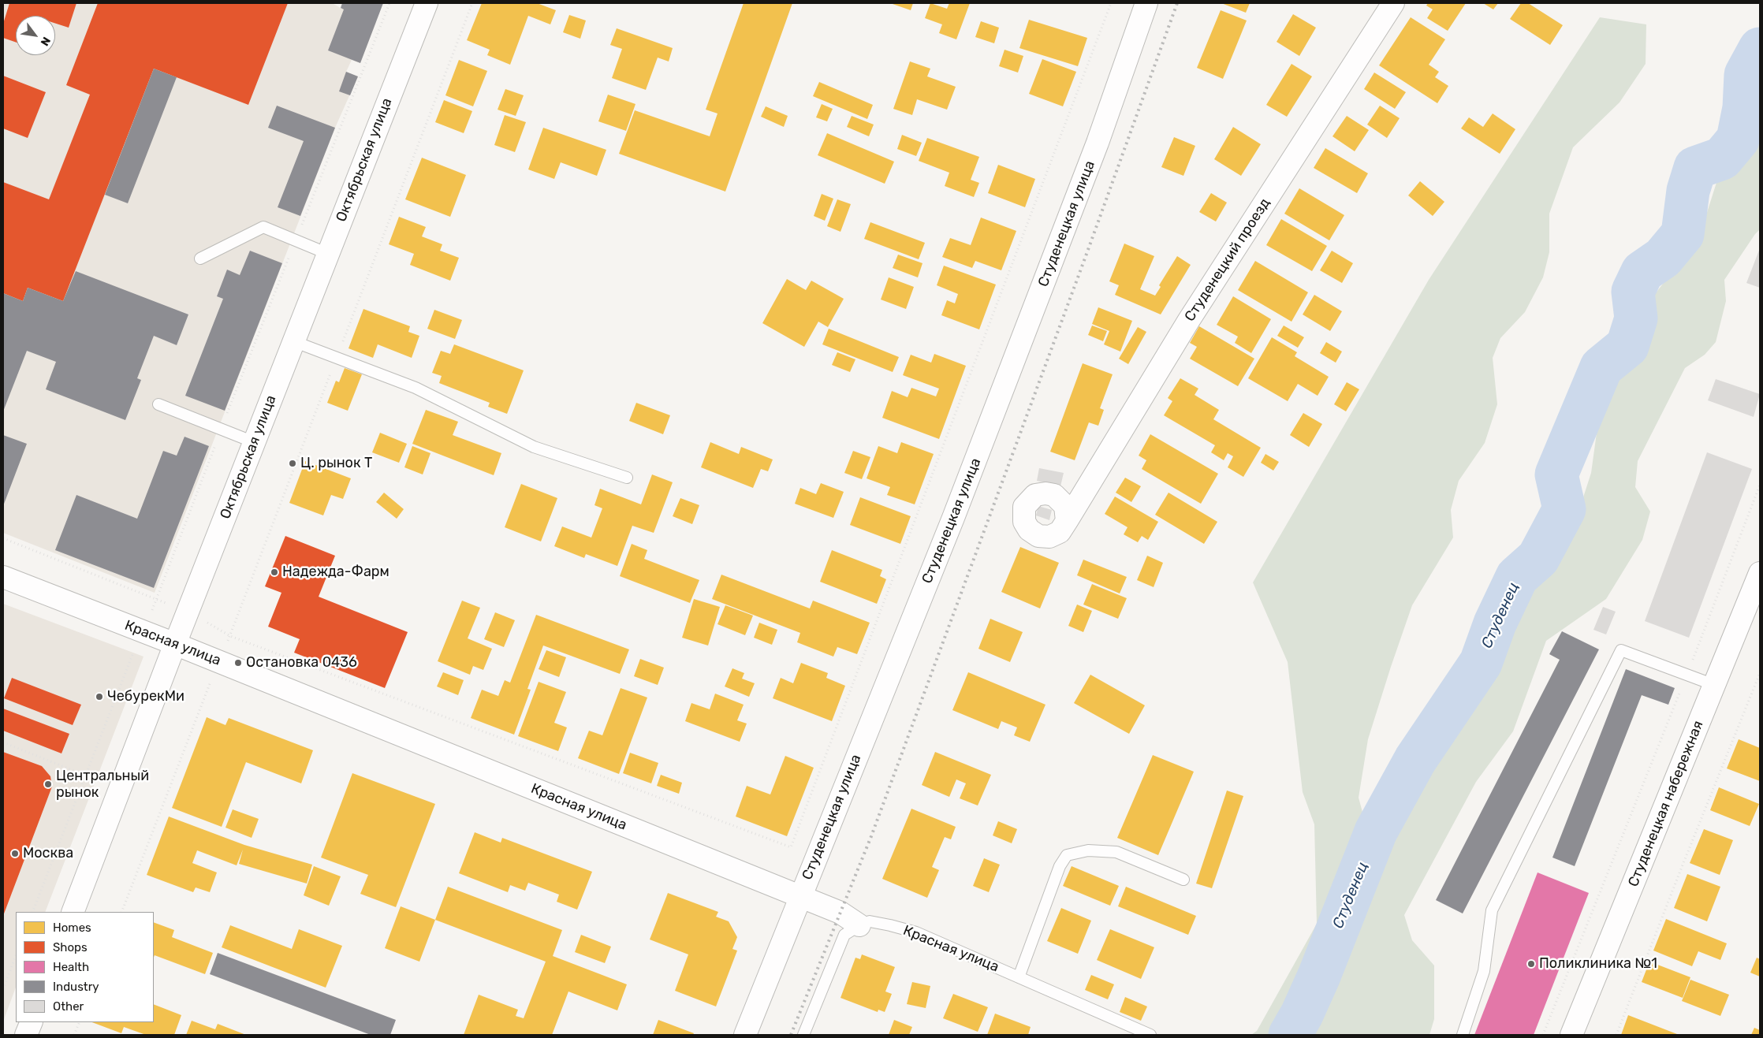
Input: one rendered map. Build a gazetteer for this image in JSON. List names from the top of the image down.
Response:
{
  "streets": {
    "street": [
      "Октябрьская улица",
      "Студенецкая улица",
      "Студенецкий проезд",
      "Красная улица",
      "Студенецкая набережная"
    ]
  },
  "crossings": [
    ["Октябрьская улица", "Красная улица"],
    ["Студенецкая улица", "Красная улица"]
  ],
  "water": ["Студенец"],
  "places": [
    "Ц. рынок Т",
    "Надежда-Фарм",
    "Остановка 0436",
    "ЧебурекМи",
    "Центральный рынок",
    "Москва",
    "Поликлиника №1"
  ],
  "legend": [
    "Homes",
    "Shops",
    "Health",
    "Industry",
    "Other"
  ],
  "north": "bottom right"
}
